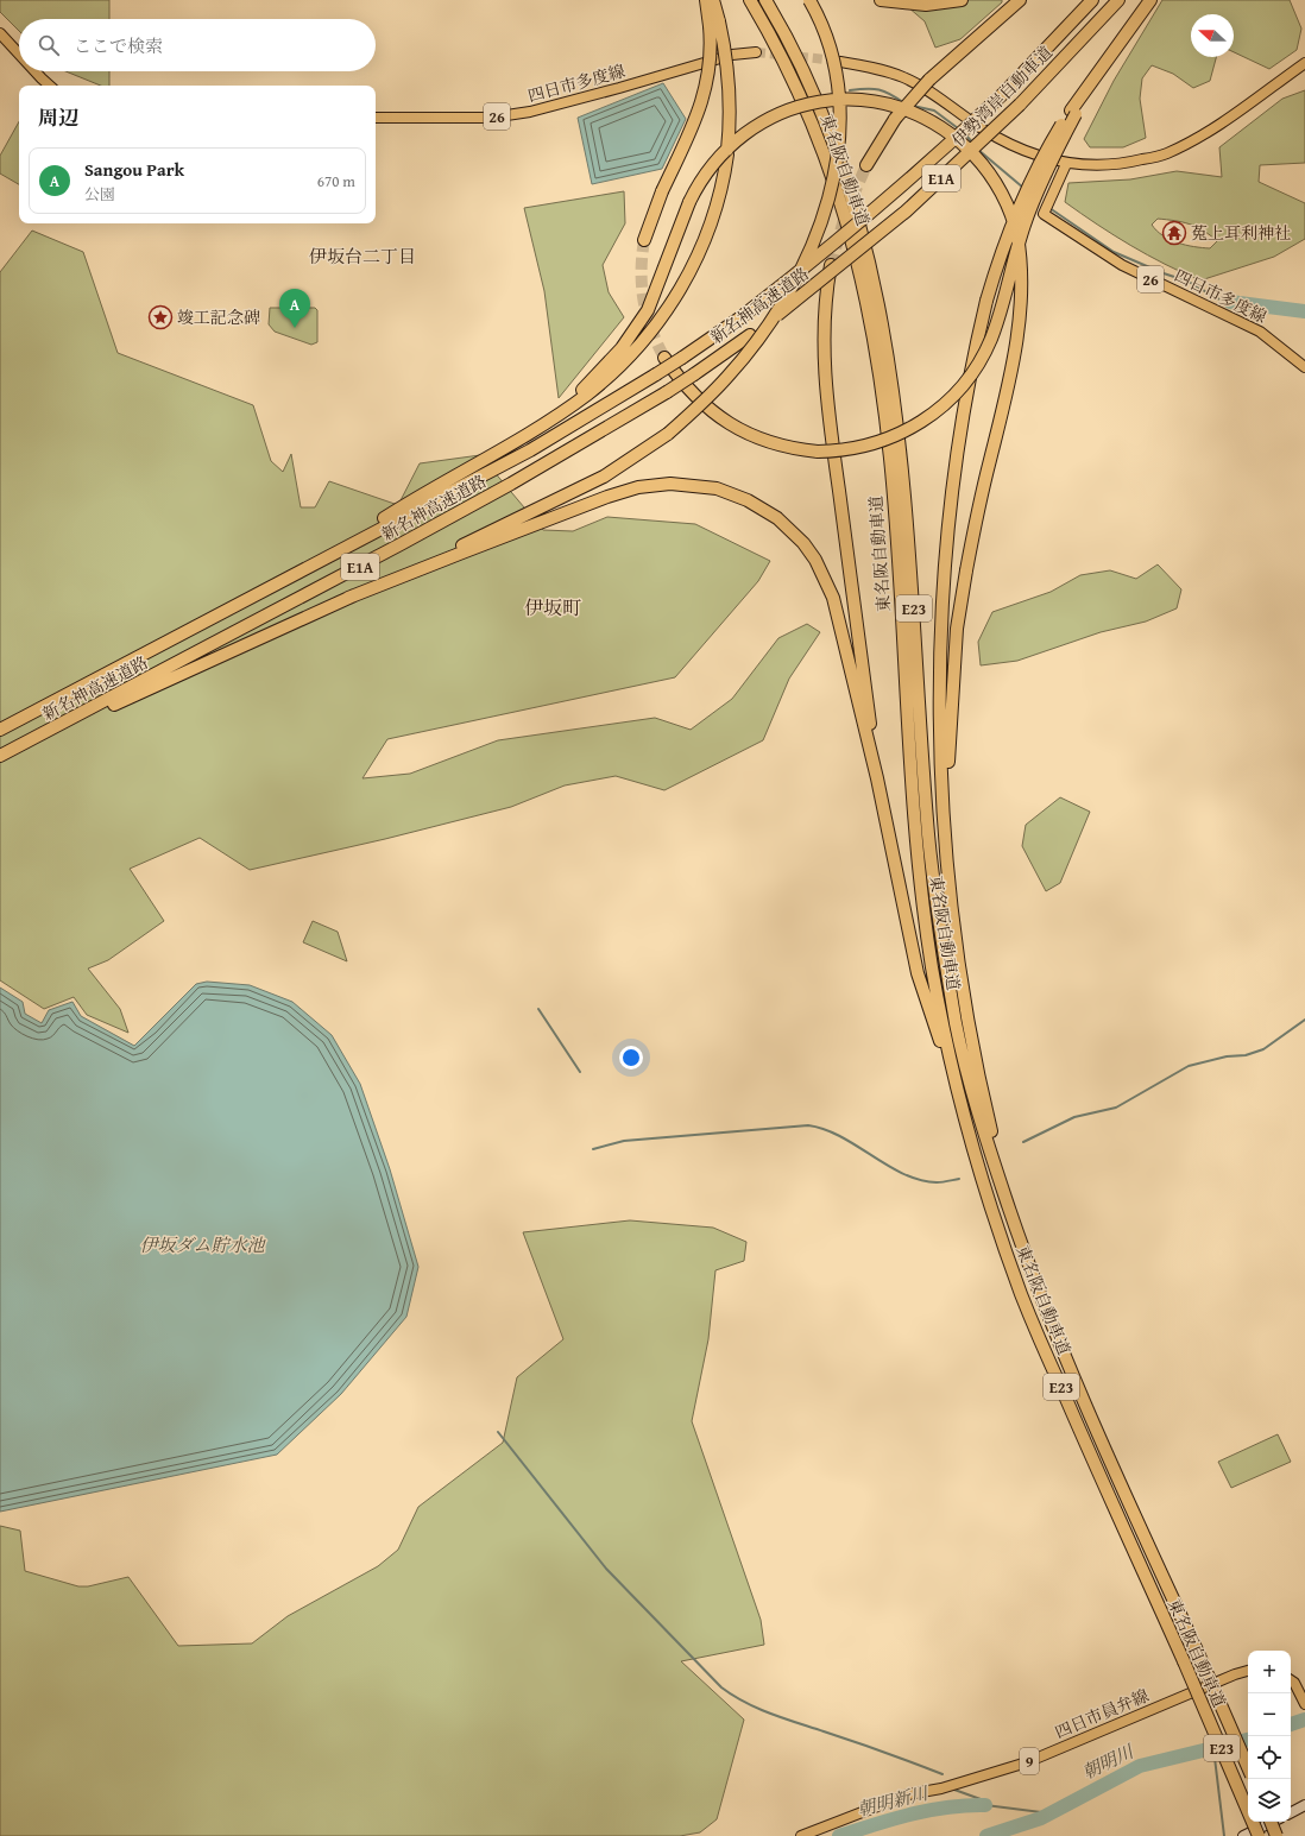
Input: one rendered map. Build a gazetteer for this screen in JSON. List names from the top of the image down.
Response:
{
  "streets": {
    "highway": [
      "伊勢湾岸自動車道",
      "東名阪自動車道",
      "E1A",
      "新名神高速道路",
      "E23"
    ],
    "main road": [
      "四日市多度線",
      "26",
      "四日市員弁線",
      "9"
    ]
  },
  "crossings": [
    ["伊勢湾岸自動車道", "新名神高速道路"]
  ],
  "districts": ["伊坂台二丁目", "伊坂町"],
  "water": ["伊坂ダム貯水池", "朝明川", "朝明新川"],
  "places": {
    "temple": ["菟上耳利神社"],
    "place": ["竣工記念碑"]
  },
  "north": "left",
  "page": {
    "search": "ここで検索",
    "heading": "周辺",
    "list": [
      {
        "mark": "A",
        "name": "Sangou Park",
        "note": "公園",
        "value": "670 m"
      }
    ],
    "pins": "A",
    "map_buttons": ["+", "−"]
  }
}
